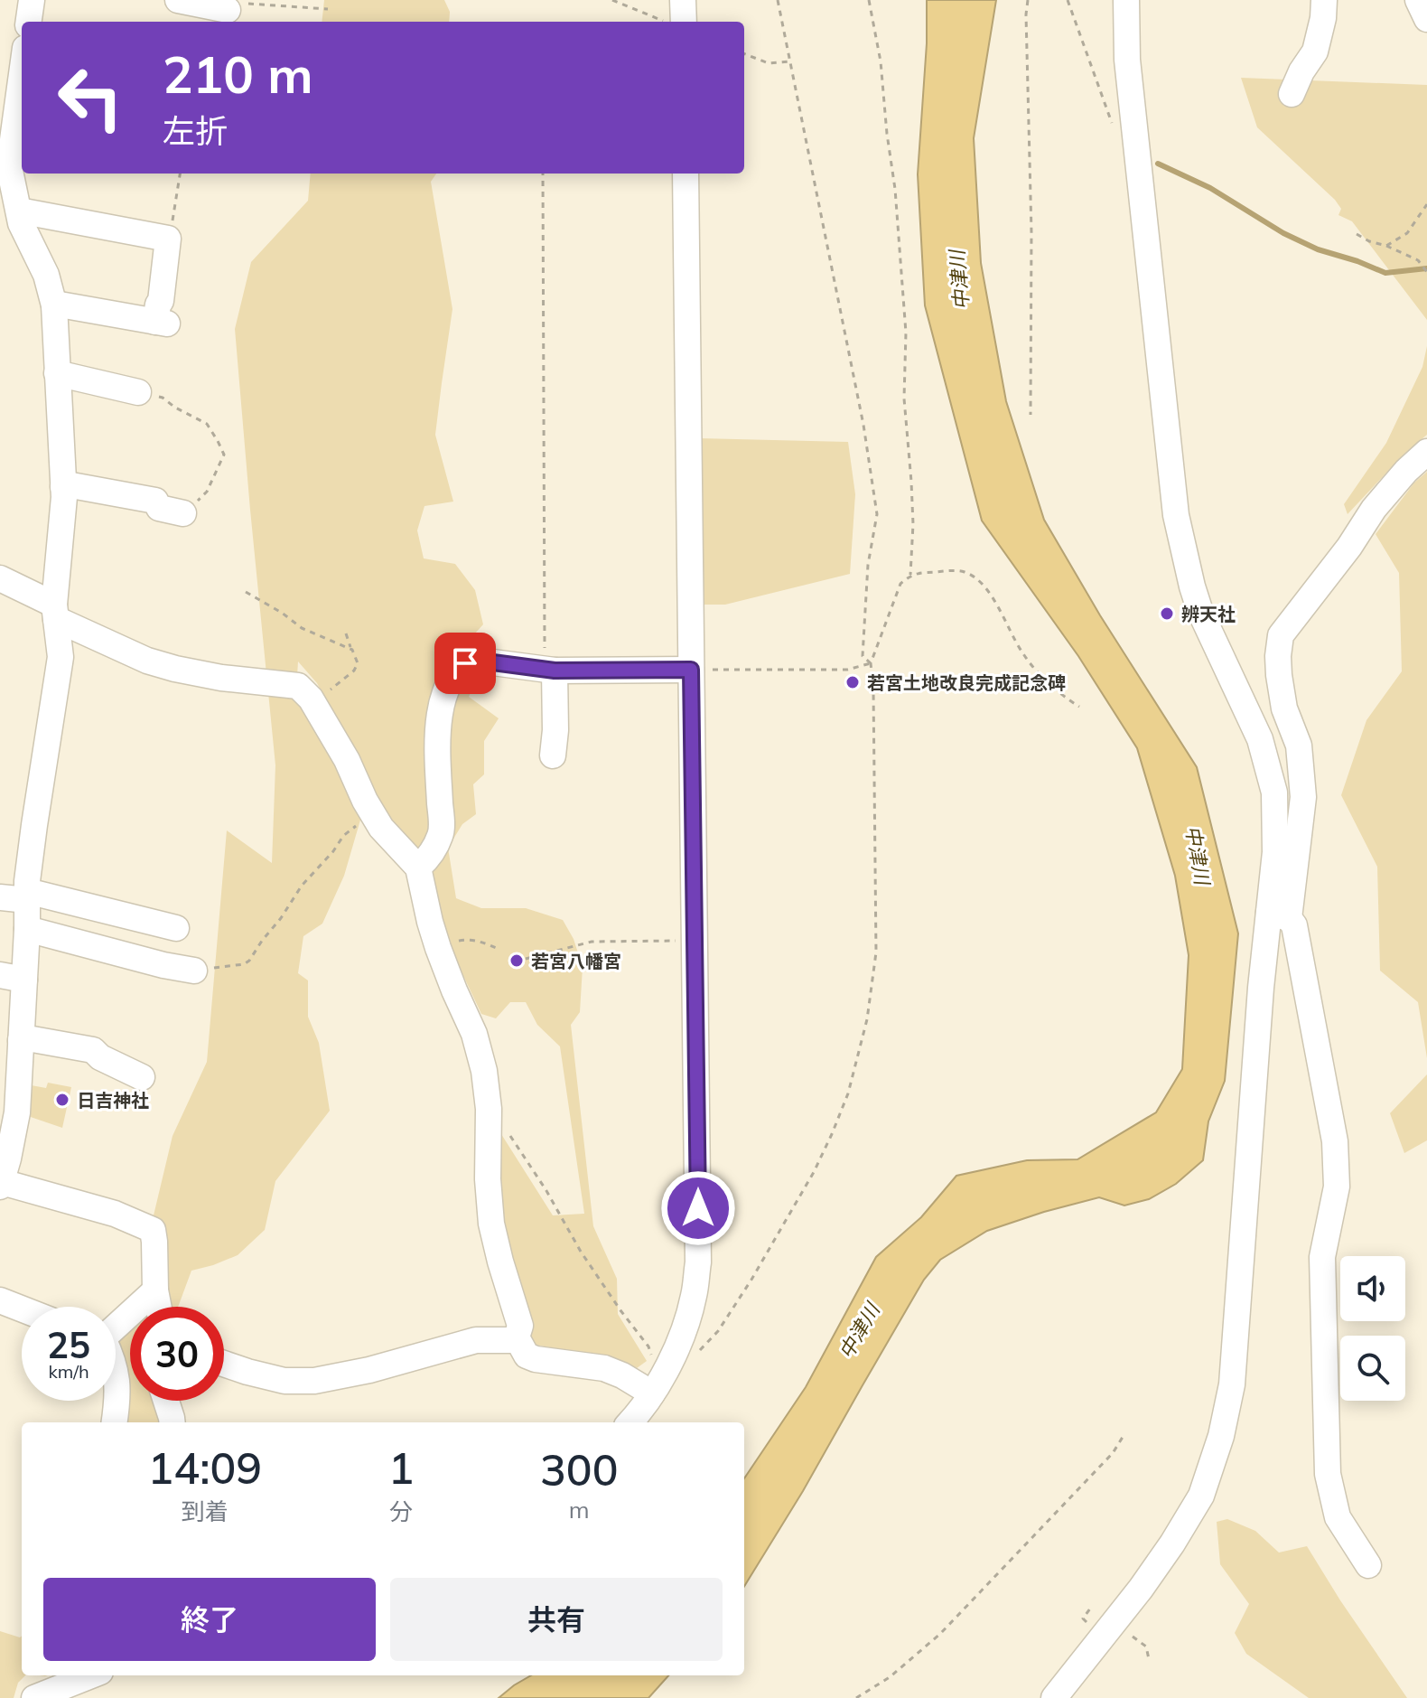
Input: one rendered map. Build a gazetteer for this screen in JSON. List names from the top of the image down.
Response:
{
  "water": ["中津川"],
  "places": [
    "辨天社",
    "若宮土地改良完成記念碑",
    "若宮八幡宮",
    "日吉神社"
  ],
  "page": {
    "turn": ["210 m", "左折"],
    "speed": "25 km/h",
    "limit": "30",
    "eta": [
      "14:09",
      "到着",
      "1",
      "分",
      "300",
      "m"
    ],
    "buttons": ["終了", "共有"]
  }
}
